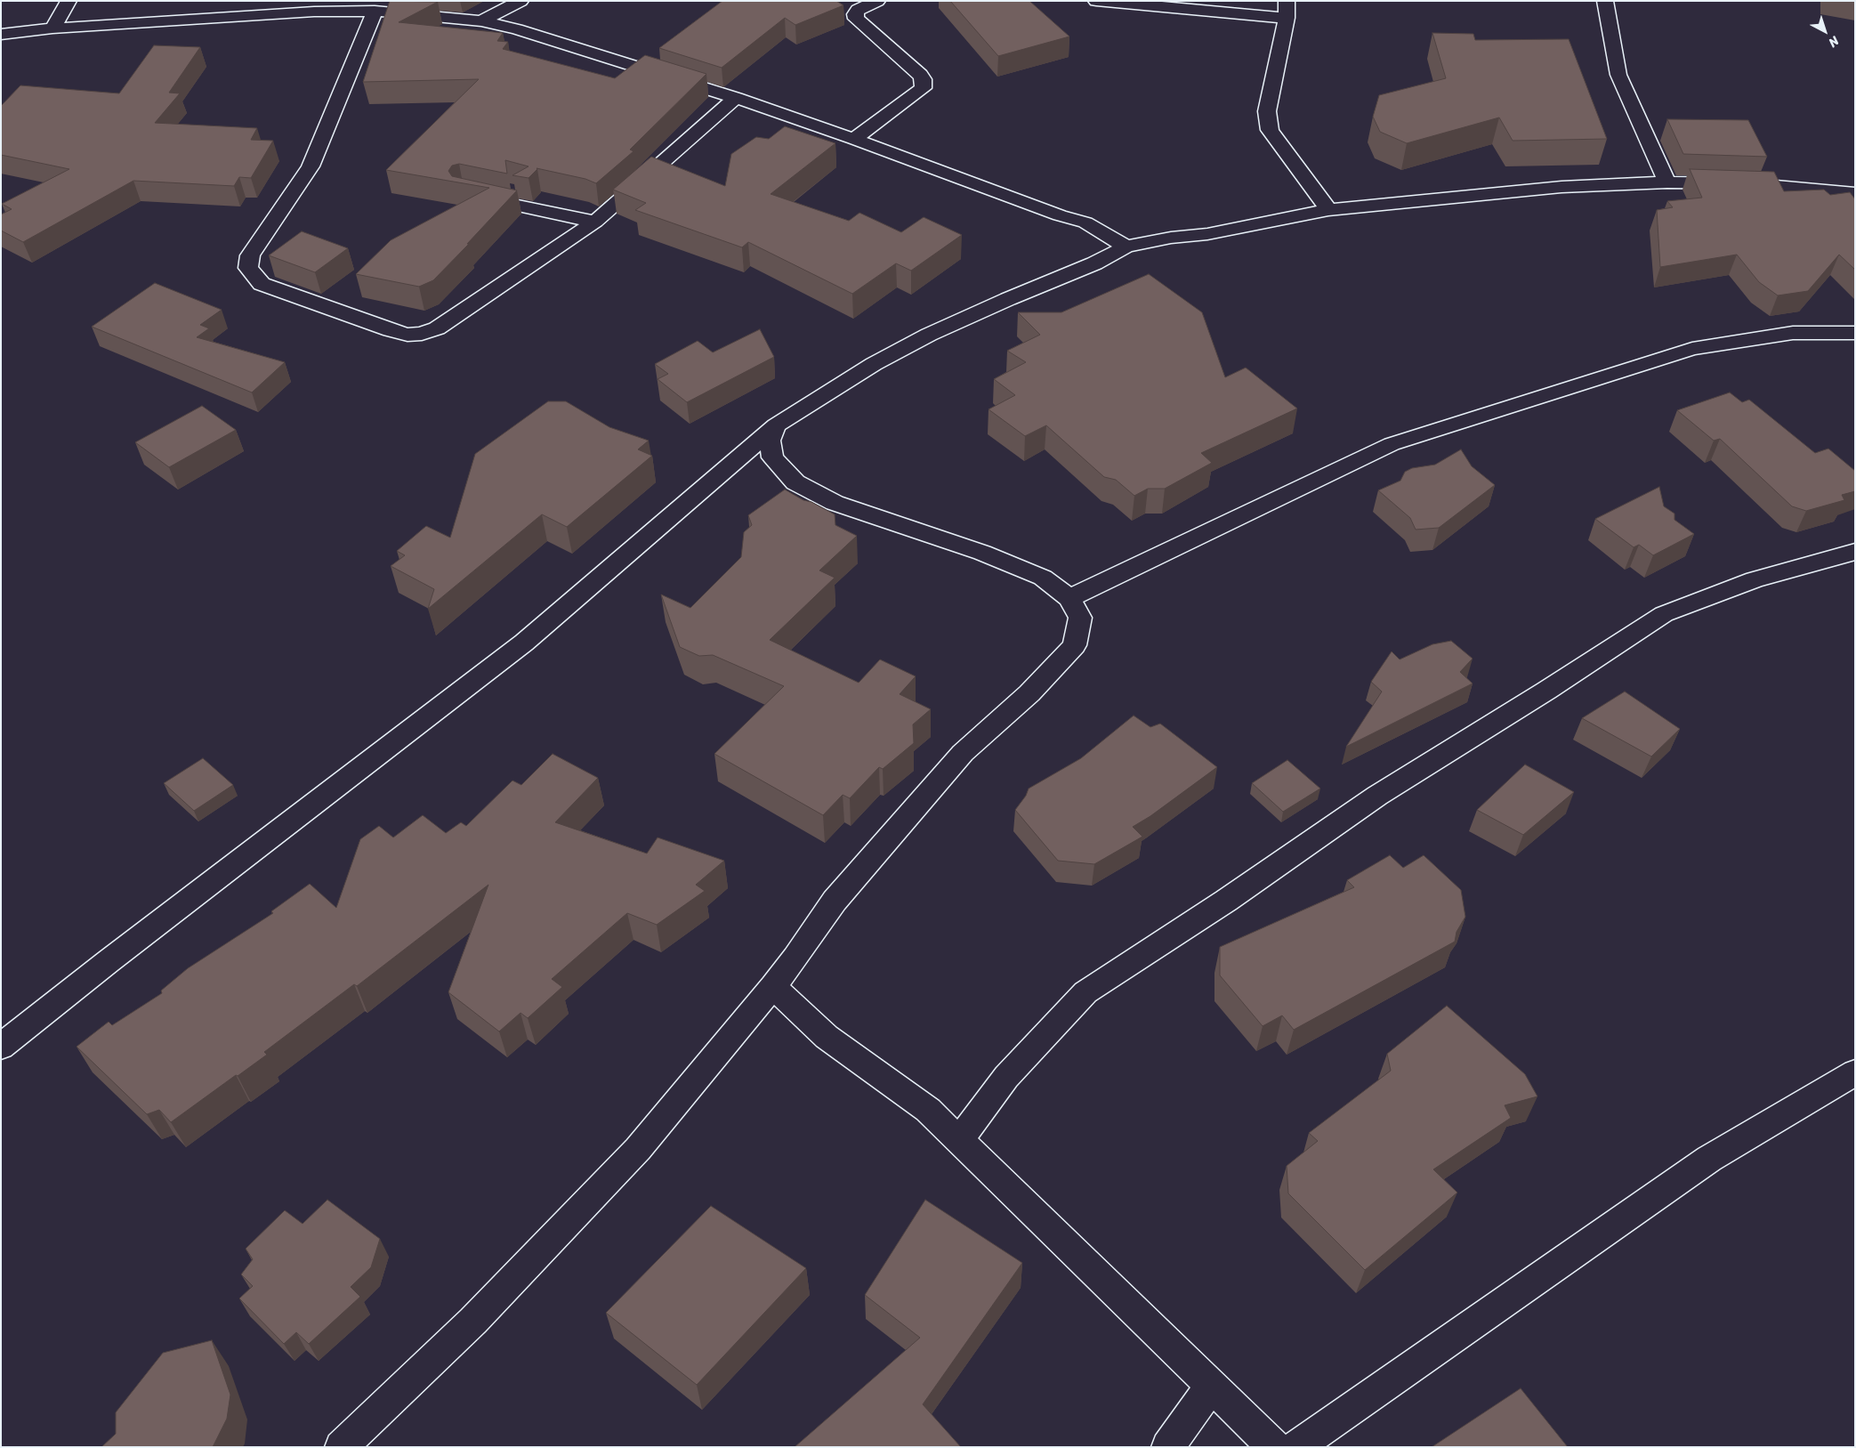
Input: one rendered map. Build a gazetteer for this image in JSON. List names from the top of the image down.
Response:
{
  "north": "bottom right"
}
